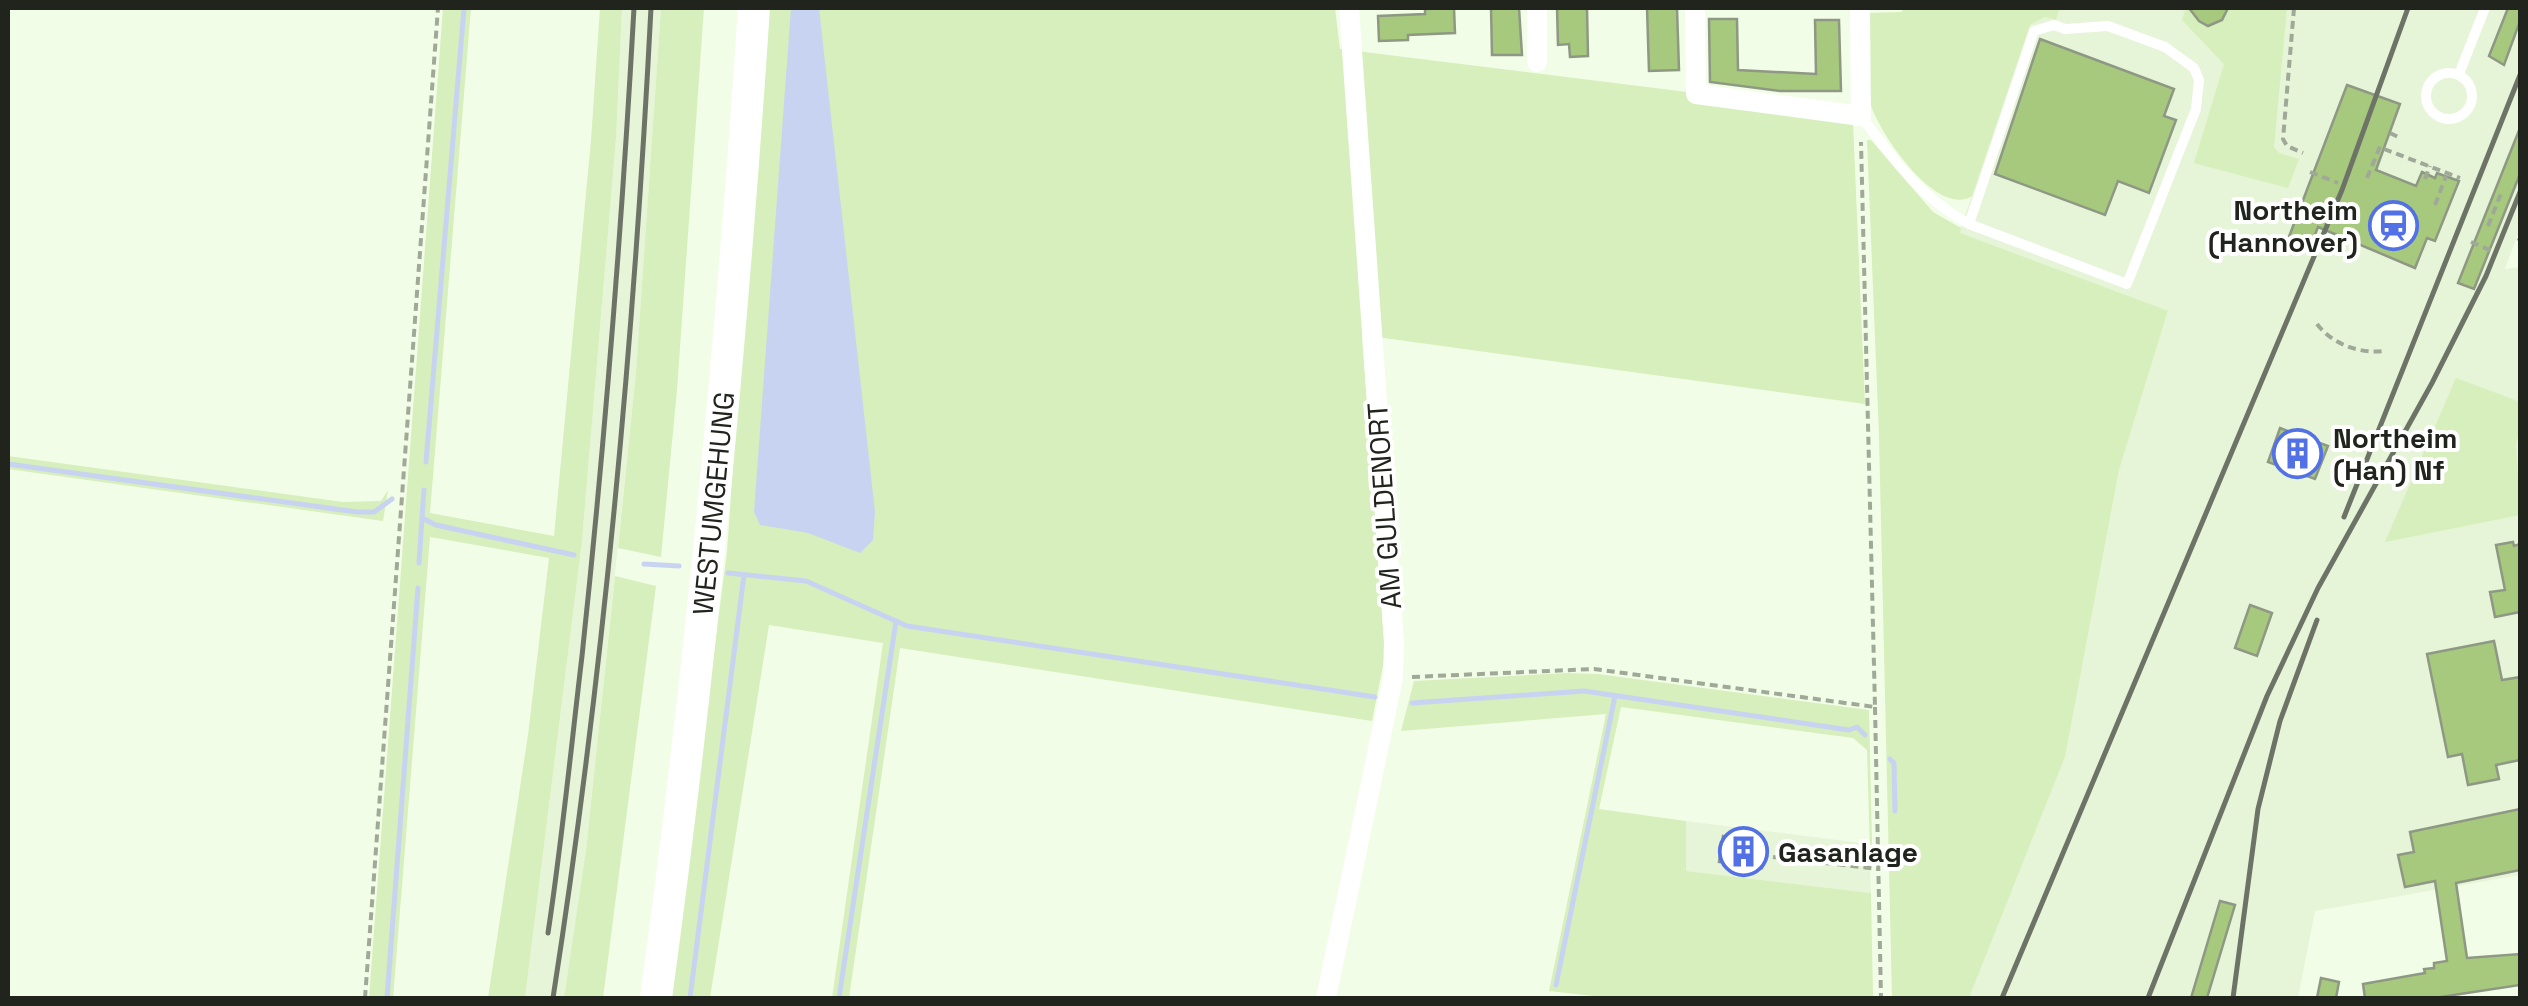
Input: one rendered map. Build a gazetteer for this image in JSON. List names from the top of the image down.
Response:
{
  "streets": {
    "main road": ["WESTUMGEHUNG"],
    "street": ["AM GULDENORT"]
  },
  "places": {
    "station": ["Northeim (Hannover)"],
    "building": ["Northeim (Han) Nf", "Gasanlage"]
  }
}
